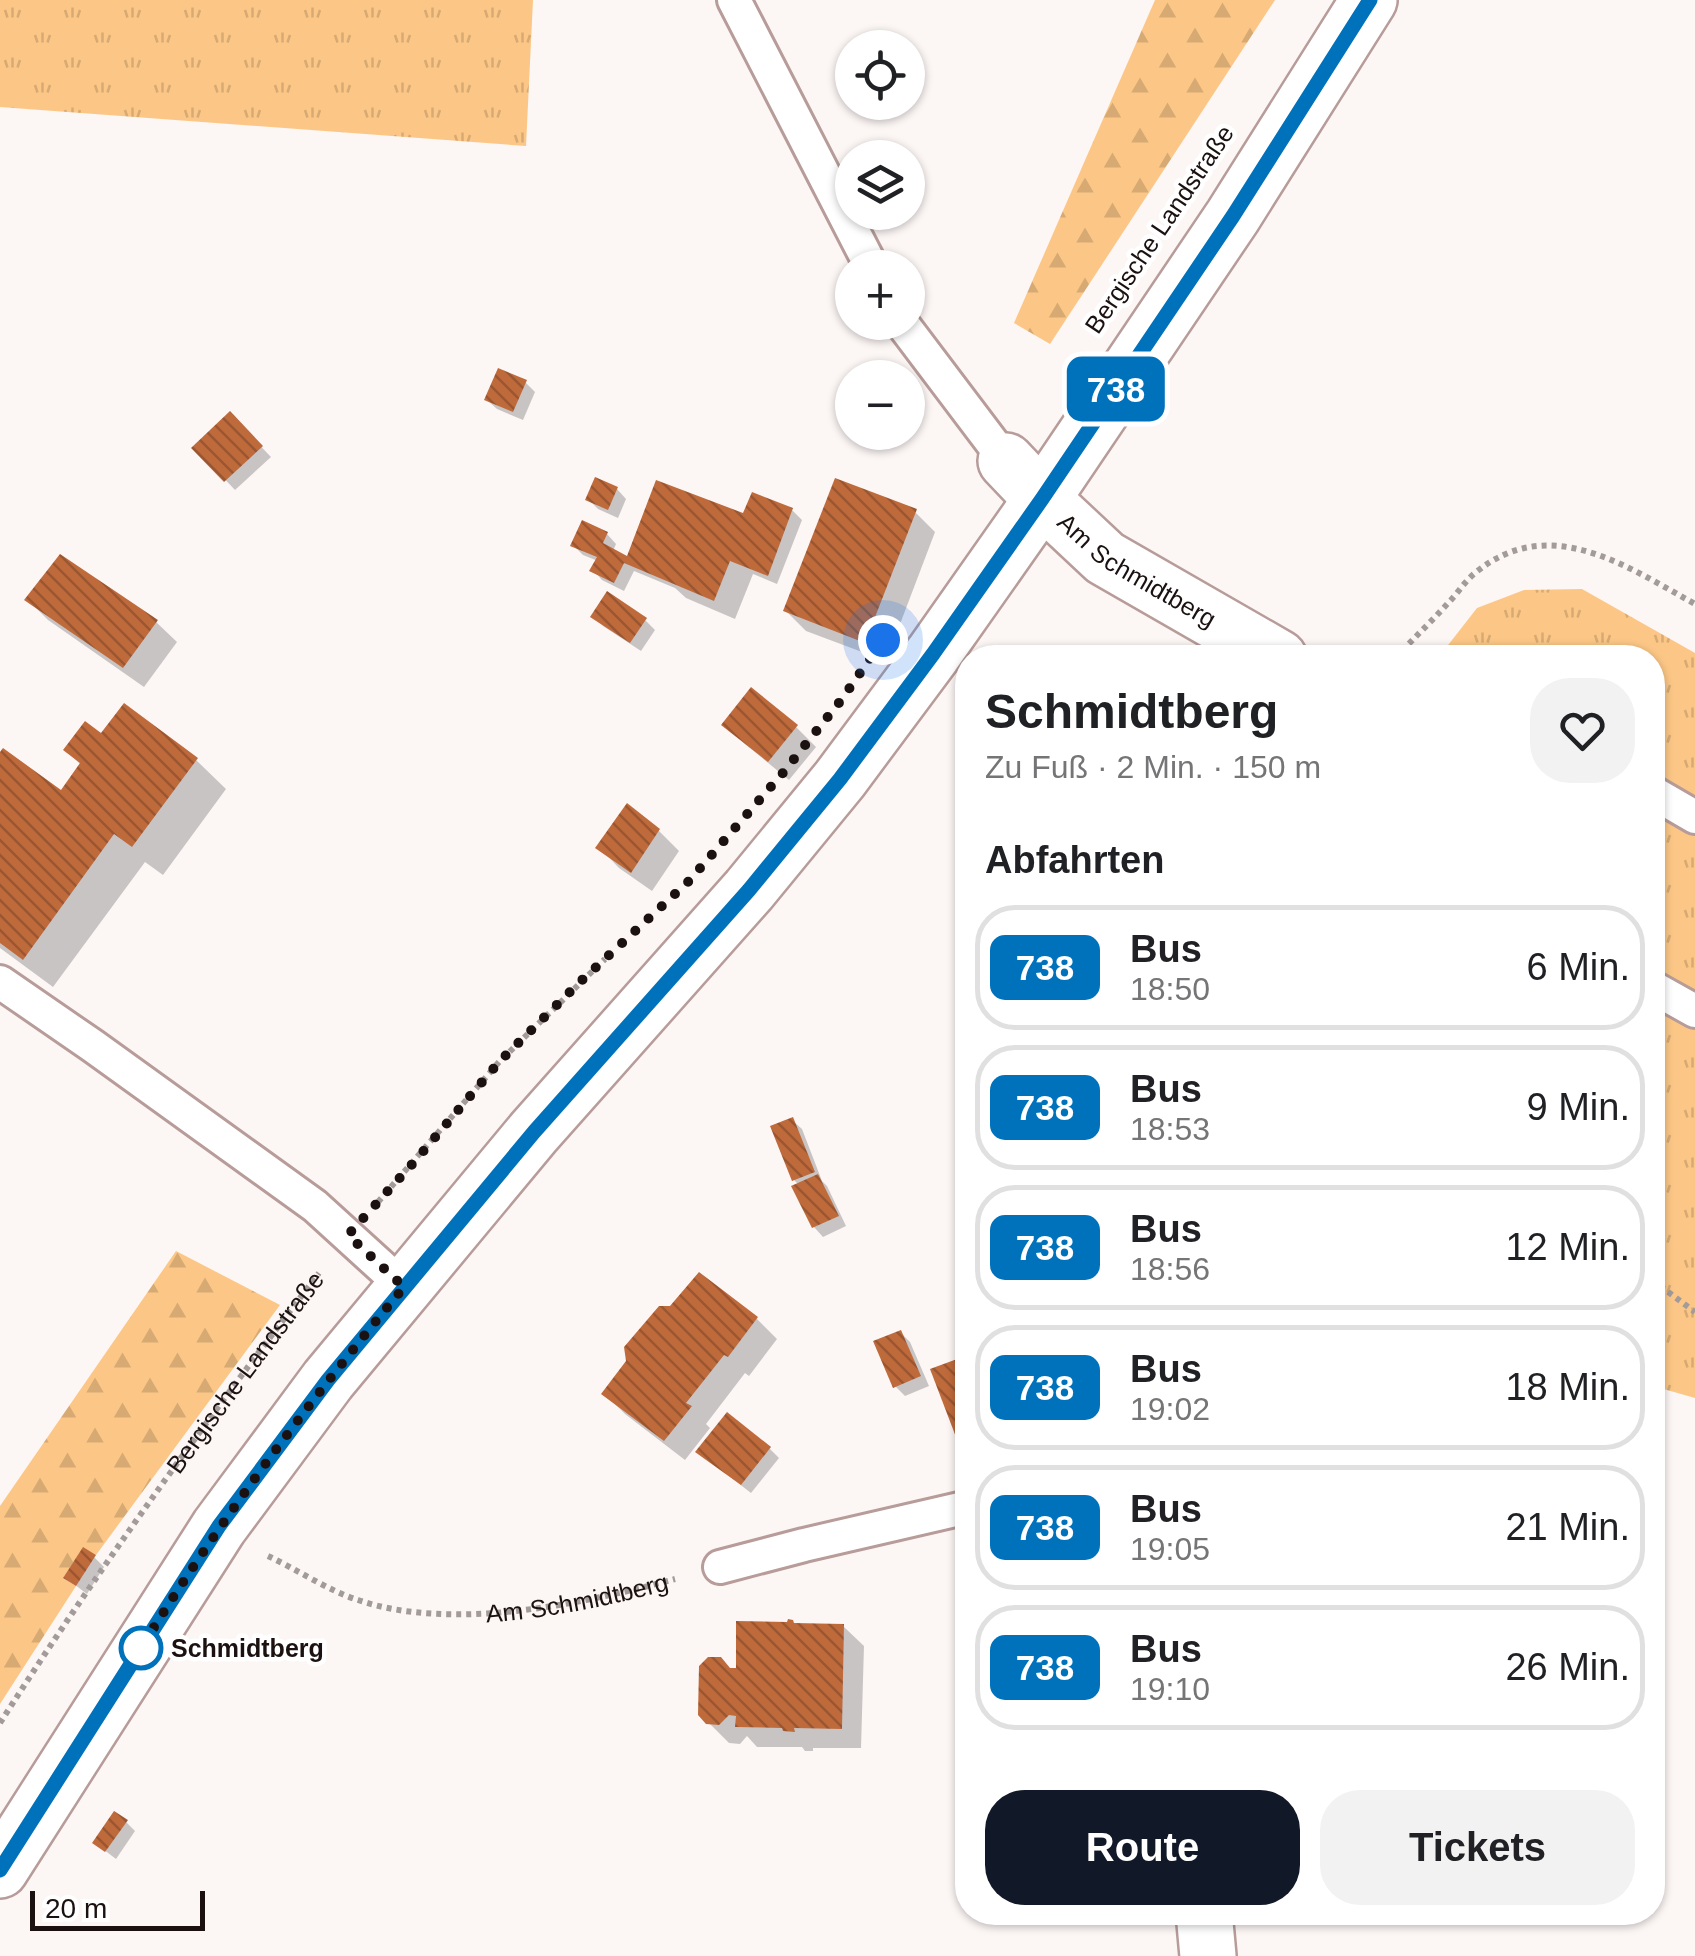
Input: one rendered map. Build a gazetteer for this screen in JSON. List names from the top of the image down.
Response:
{
  "streets": {
    "main road": ["Bergische Landstraße", "Am Schmidtberg"]
  },
  "crossings": [
    ["Bergische Landstraße", "Am Schmidtberg"]
  ],
  "places": ["Schmidtberg"],
  "lines": ["bus line 738"],
  "scale_bar": "20 m",
  "page": {
    "on_map": "738",
    "map_buttons": ["+", "−"],
    "heading": [
      ["Schmidtberg", "Zu Fuß · 2 Min. · 150 m"],
      "Abfahrten"
    ],
    "list": [
      {
        "mark": "738",
        "name": "Bus",
        "note": "18:50",
        "value": "6 Min."
      },
      {
        "mark": "738",
        "name": "Bus",
        "note": "18:53",
        "value": "9 Min."
      },
      {
        "mark": "738",
        "name": "Bus",
        "note": "18:56",
        "value": "12 Min."
      },
      {
        "mark": "738",
        "name": "Bus",
        "note": "19:02",
        "value": "18 Min."
      },
      {
        "mark": "738",
        "name": "Bus",
        "note": "19:05",
        "value": "21 Min."
      },
      {
        "mark": "738",
        "name": "Bus",
        "note": "19:10",
        "value": "26 Min."
      }
    ],
    "buttons": ["Route", "Tickets"],
    "scale": "20 m"
  }
}
